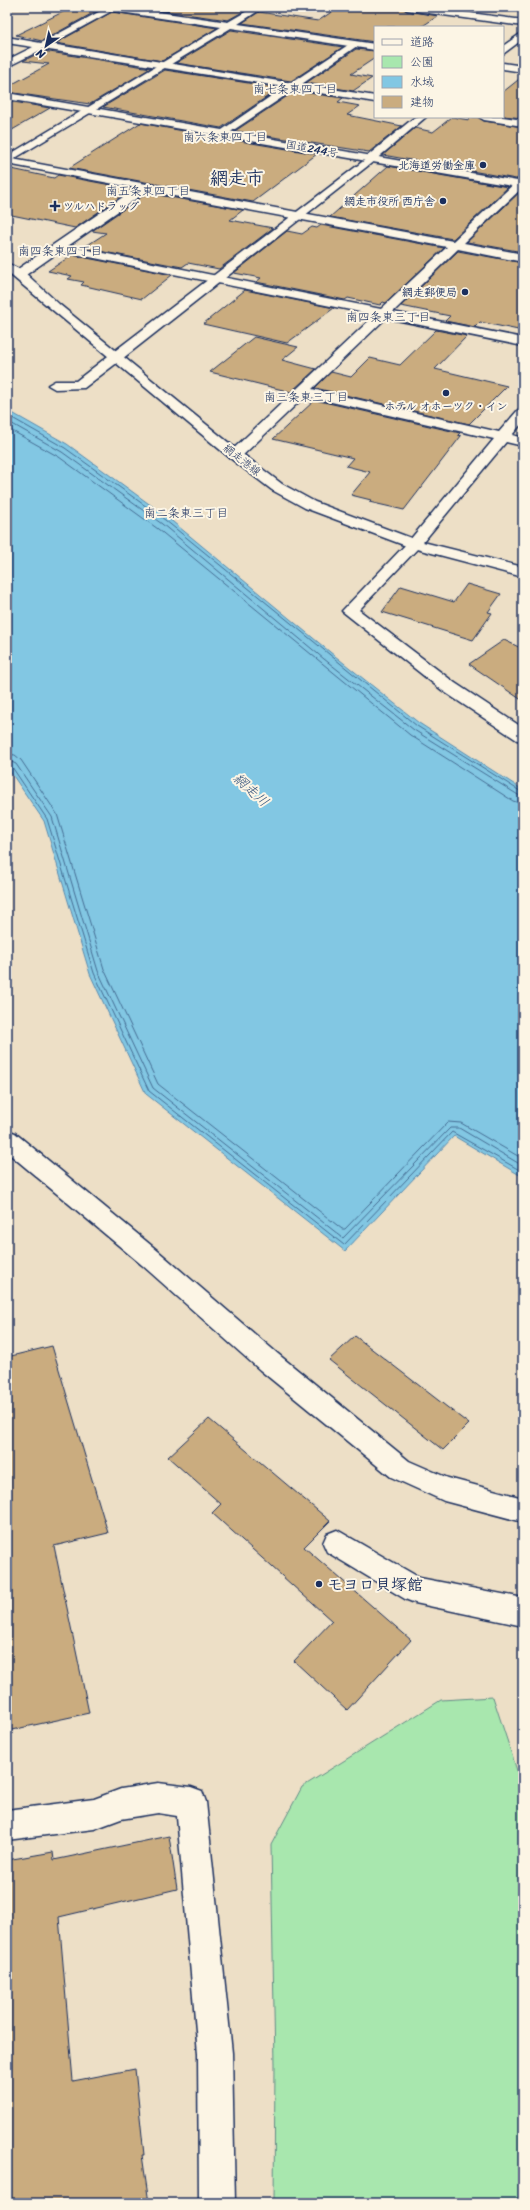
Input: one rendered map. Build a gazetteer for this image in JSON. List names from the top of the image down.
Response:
{
  "streets": {
    "main road": ["国道244号", "網走港線"]
  },
  "districts": [
    "南七条東四丁目",
    "南六条東四丁目",
    "網走市",
    "南五条東四丁目",
    "南四条東四丁目",
    "南四条東三丁目",
    "南三条東三丁目",
    "南二条東三丁目"
  ],
  "water": ["網走川"],
  "places": {
    "other": [
      "北海道労働金庫",
      "網走市役所 西庁舎",
      "網走郵便局",
      "ホテル オホーツク・イン",
      "モヨロ貝塚館"
    ],
    "health": ["ツルハドラッグ"]
  },
  "legend": [
    "道路",
    "公園",
    "水域",
    "建物"
  ],
  "north": "bottom left"
}
